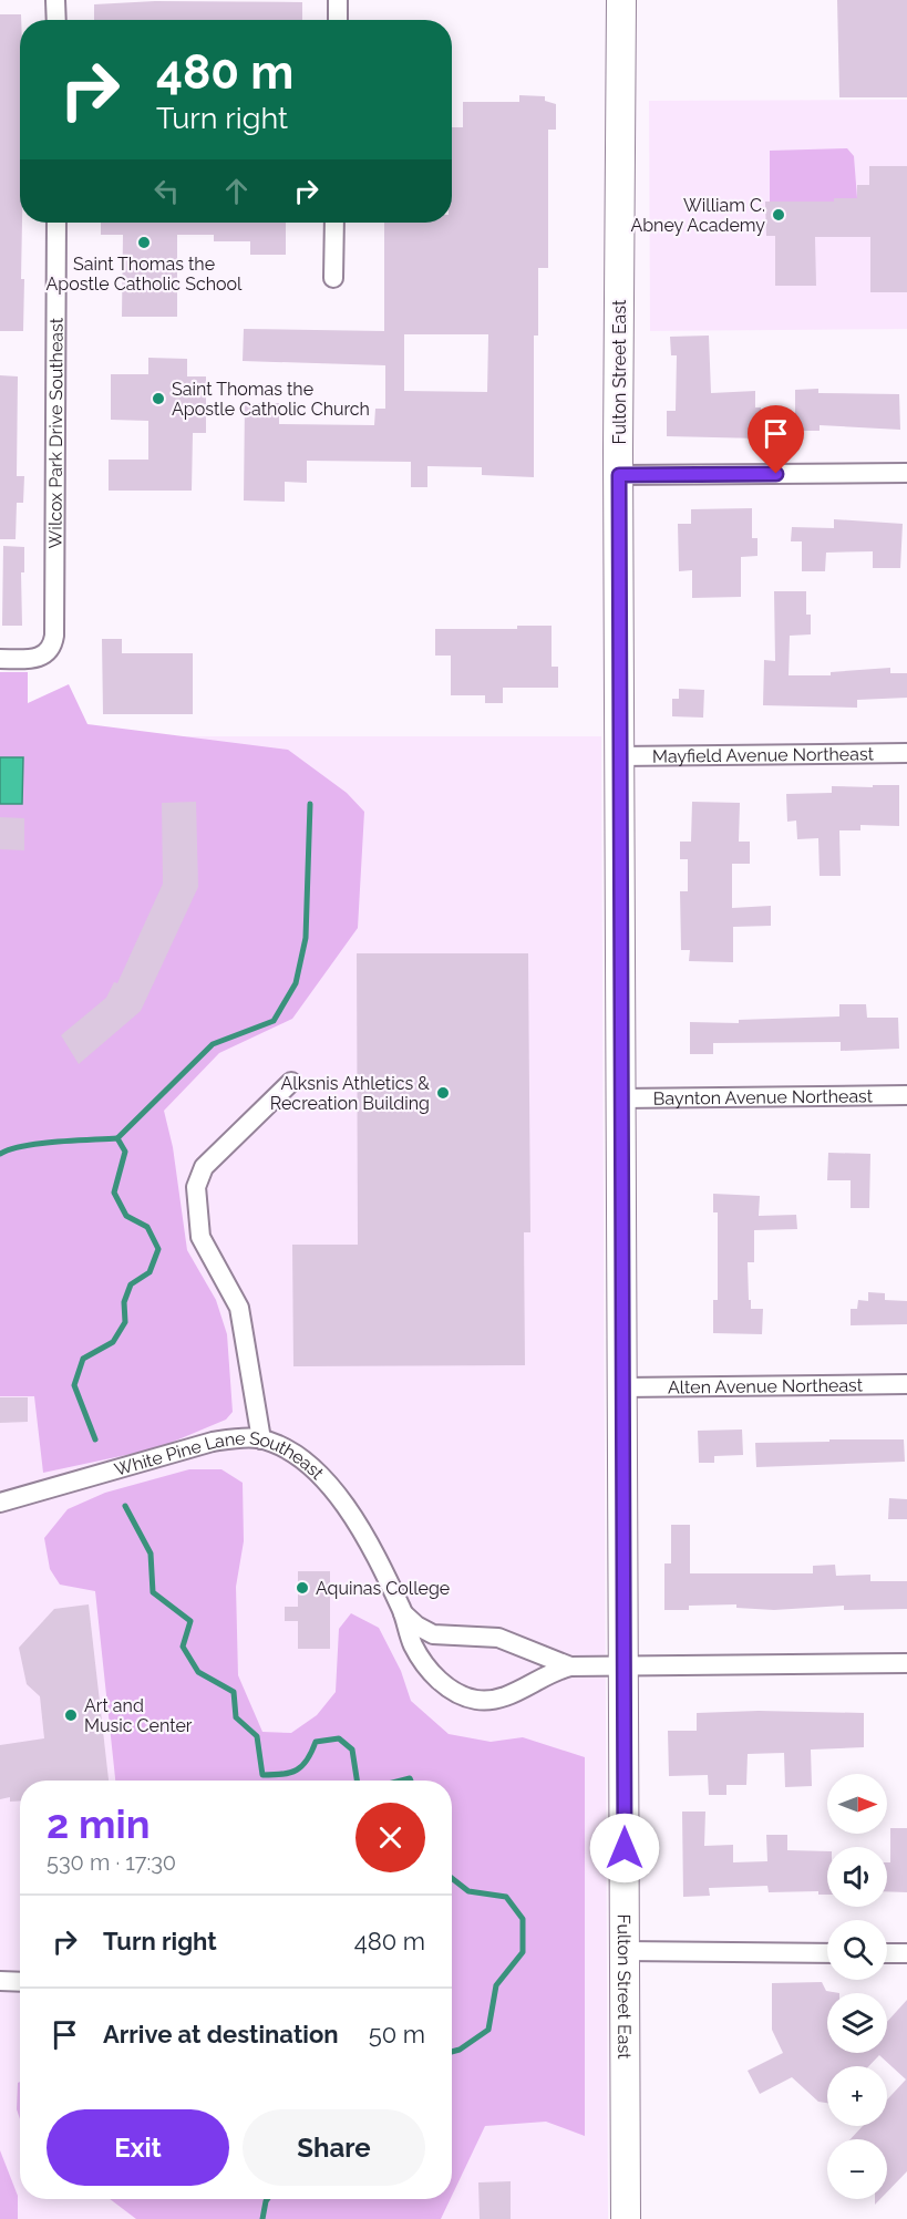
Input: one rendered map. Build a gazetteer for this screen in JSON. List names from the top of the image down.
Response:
{
  "streets": {
    "main road": ["Fulton Street East"],
    "street": [
      "Wilcox Park Drive Southeast",
      "Mayfield Avenue Northeast",
      "Baynton Avenue Northeast",
      "Alten Avenue Northeast",
      "White Pine Lane Southeast"
    ]
  },
  "crossings": [
    ["Fulton Street East", "Mayfield Avenue Northeast"],
    ["Fulton Street East", "Baynton Avenue Northeast"],
    ["Fulton Street East", "Alten Avenue Northeast"],
    ["Fulton Street East", "White Pine Lane Southeast"]
  ],
  "places": [
    "William C. Abney Academy",
    "Saint Thomas the Apostle Catholic School",
    "Saint Thomas the Apostle Catholic Church",
    "Alksnis Athletics & Recreation Building",
    "Aquinas College",
    "Art and Music Center"
  ],
  "north": "right",
  "page": {
    "turn": ["480 m", "Turn right"],
    "map_buttons": ["+", "−"],
    "heading": ["2 min", "530 m · 17:30"],
    "list": [
      {
        "name": "Turn right",
        "value": "480 m"
      },
      {
        "name": "Arrive at destination",
        "value": "50 m"
      }
    ],
    "buttons": ["Exit", "Share"]
  }
}
